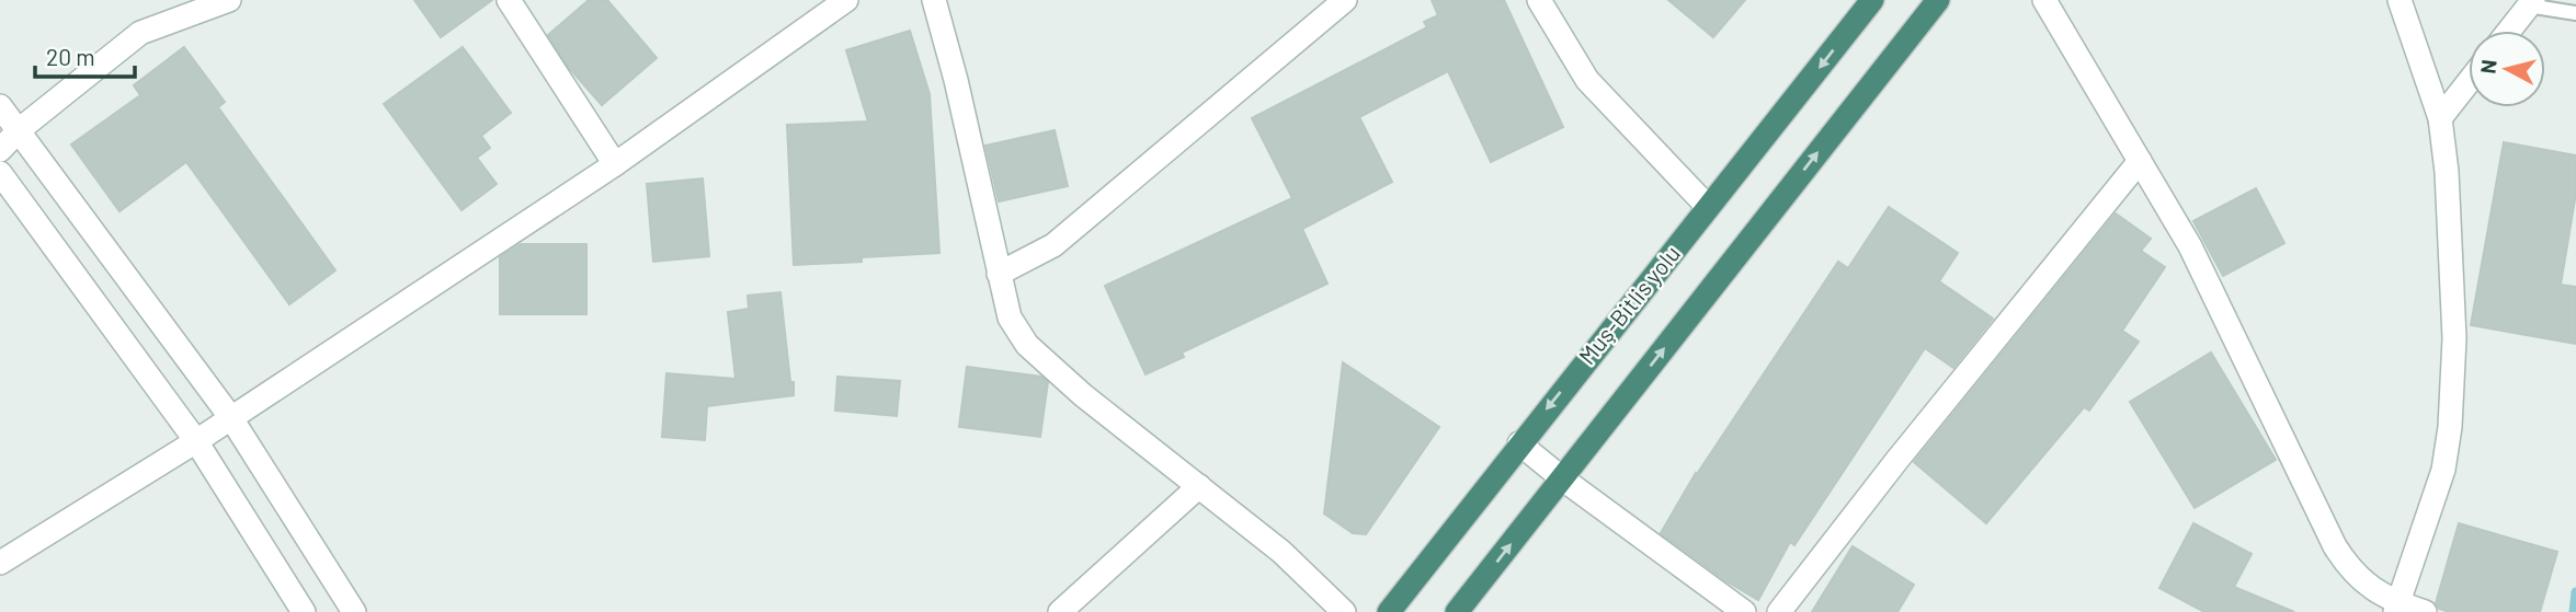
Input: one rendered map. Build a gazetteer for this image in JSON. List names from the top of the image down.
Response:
{
  "streets": {
    "highway": ["Muş-Bitlis yolu"]
  },
  "scale_bar": "20 m",
  "north": "left"
}
